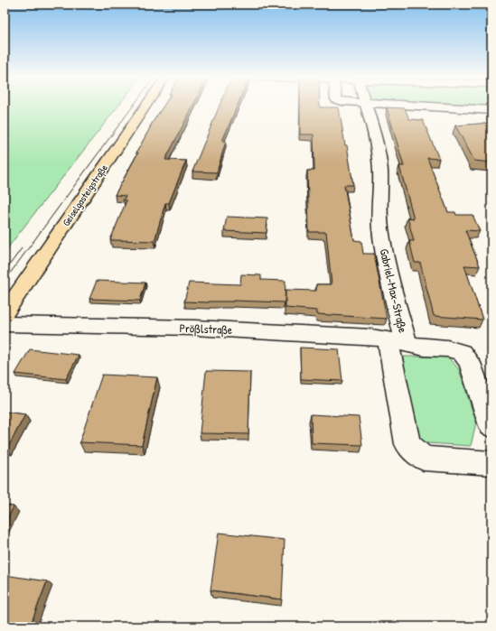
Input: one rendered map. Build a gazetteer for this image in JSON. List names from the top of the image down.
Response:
{
  "streets": {
    "main road": ["Geiselgasteigstraße"],
    "street": ["Gabriel-Max-Straße", "Prößlstraße"]
  },
  "crossings": [
    ["Gabriel-Max-Straße", "Prößlstraße"]
  ]
}
